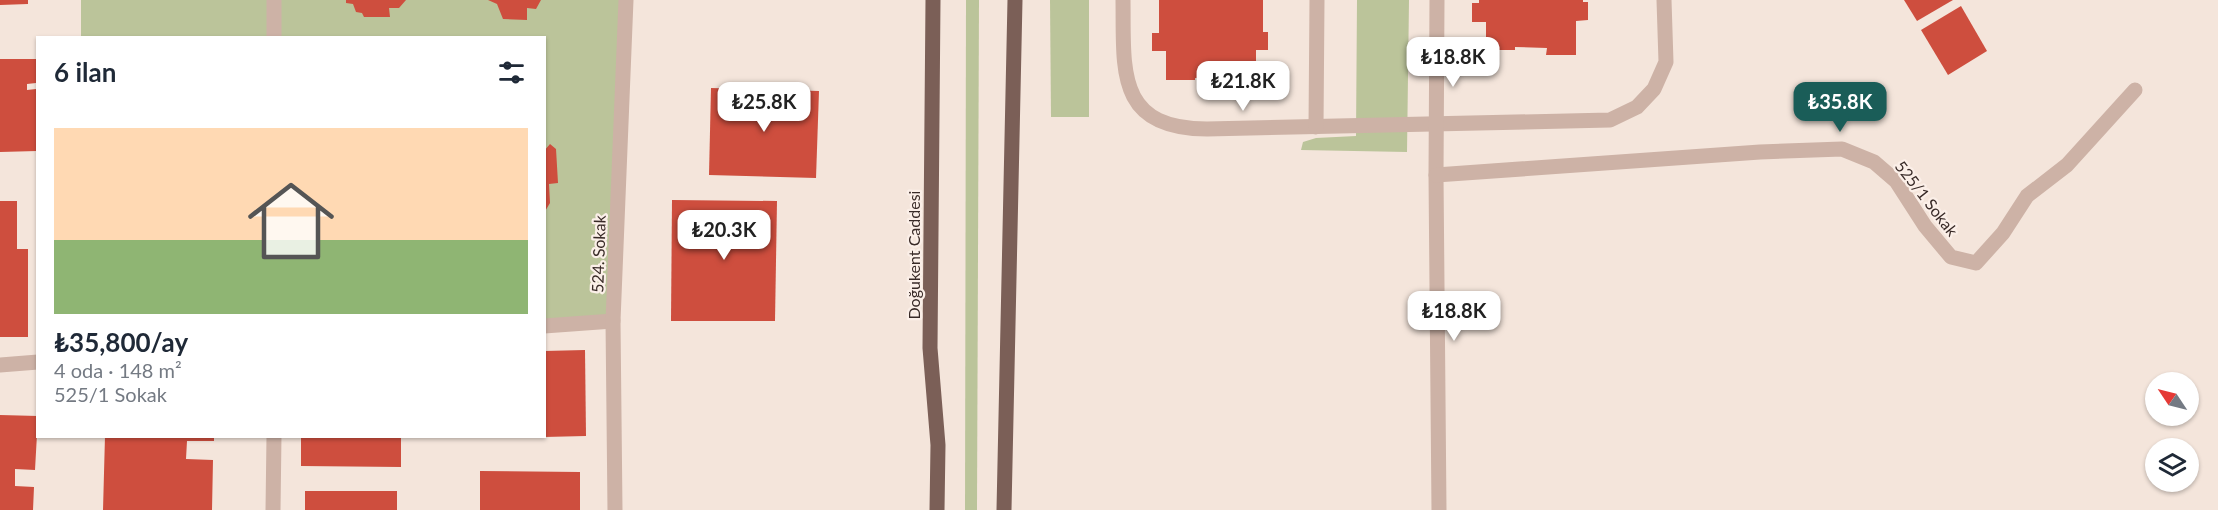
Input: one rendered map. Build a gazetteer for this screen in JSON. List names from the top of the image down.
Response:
{
  "streets": {
    "main road": ["Doğukent Caddesi"],
    "street": ["525/1 Sokak", "524. Sokak"]
  },
  "north": "top left",
  "page": {
    "heading": "6 ilan",
    "price": [
      "₺18.8K",
      "₺21.8K",
      "₺25.8K",
      "₺35.8K",
      "₺20.3K",
      "₺18.8K"
    ],
    "list": [
      {
        "name": "₺35,800/ay",
        "note": "4 oda · 148 m² · 525/1 Sokak"
      }
    ]
  }
}
